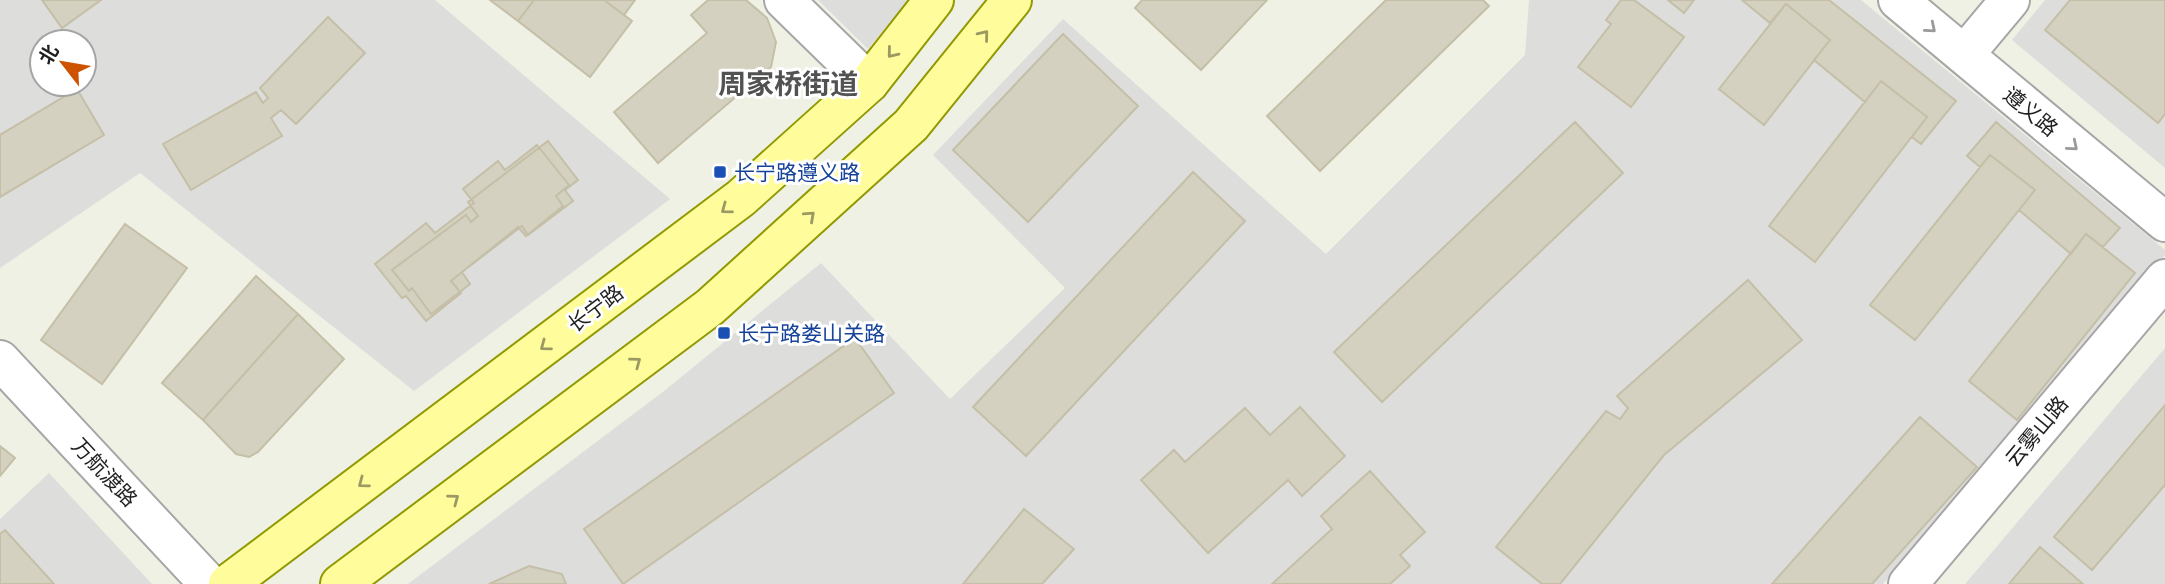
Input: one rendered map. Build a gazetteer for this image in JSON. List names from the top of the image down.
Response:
{
  "streets": {
    "main road": ["长宁路"],
    "street": ["遵义路", "云雾山路", "万航渡路"]
  },
  "one_way": ["遵义路"],
  "districts": ["周家桥街道"],
  "places": {
    "transit": ["长宁路遵义路", "长宁路娄山关路"]
  },
  "north": "top left"
}
